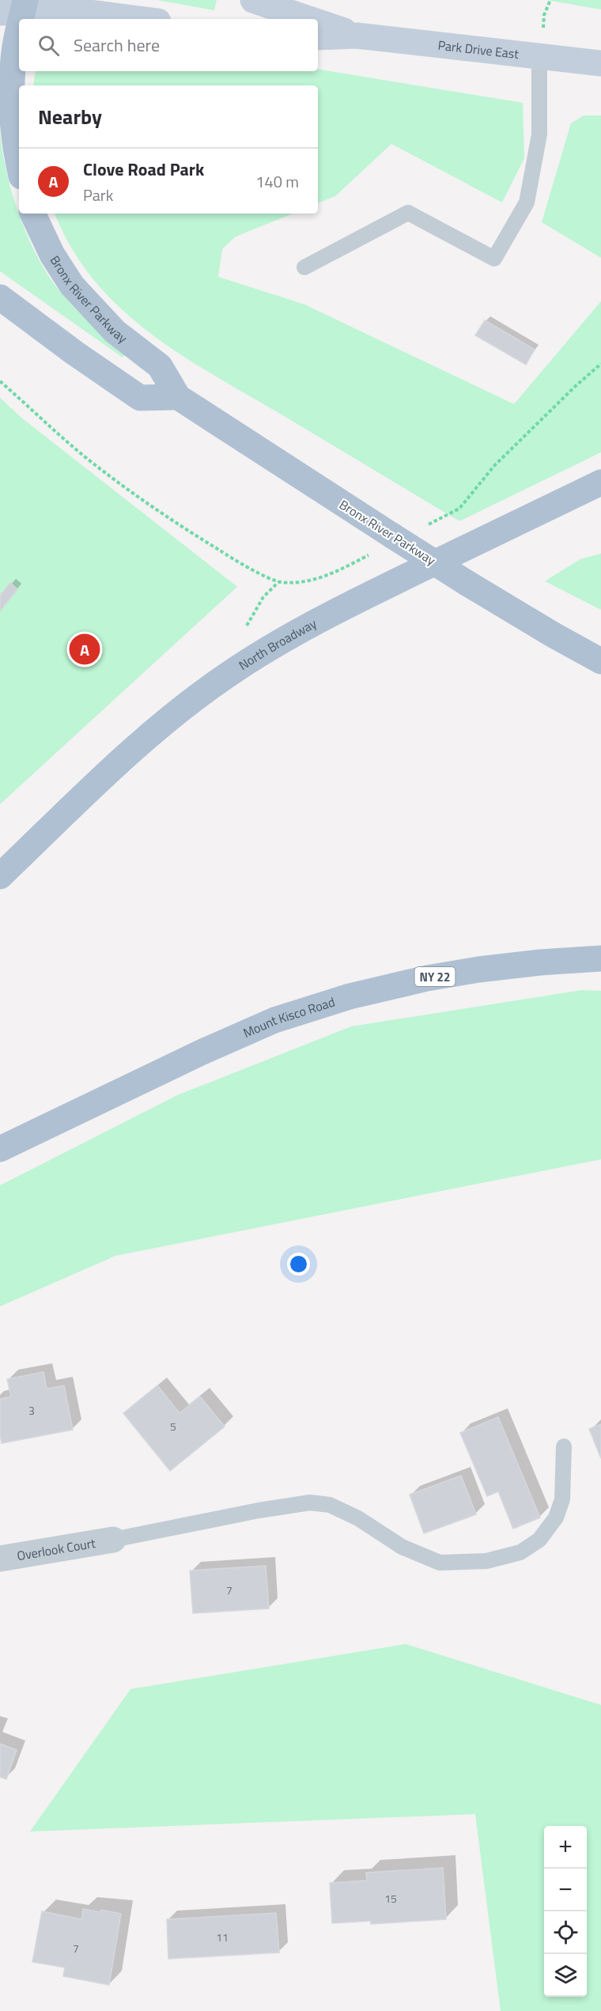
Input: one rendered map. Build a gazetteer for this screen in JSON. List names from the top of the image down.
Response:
{
  "streets": {
    "main road": [
      "Bronx River Parkway",
      "North Broadway",
      "NY 22",
      "Mount Kisco Road"
    ],
    "street": ["Park Drive East", "Overlook Court"]
  },
  "house_numbers": [
    "3",
    "5",
    "7",
    "15",
    "11",
    "7"
  ],
  "page": {
    "search": "Search here",
    "heading": "Nearby",
    "list": [
      {
        "mark": "A",
        "name": "Clove Road Park",
        "note": "Park",
        "value": "140 m"
      }
    ],
    "pins": "A",
    "map_buttons": ["+", "−"]
  }
}
